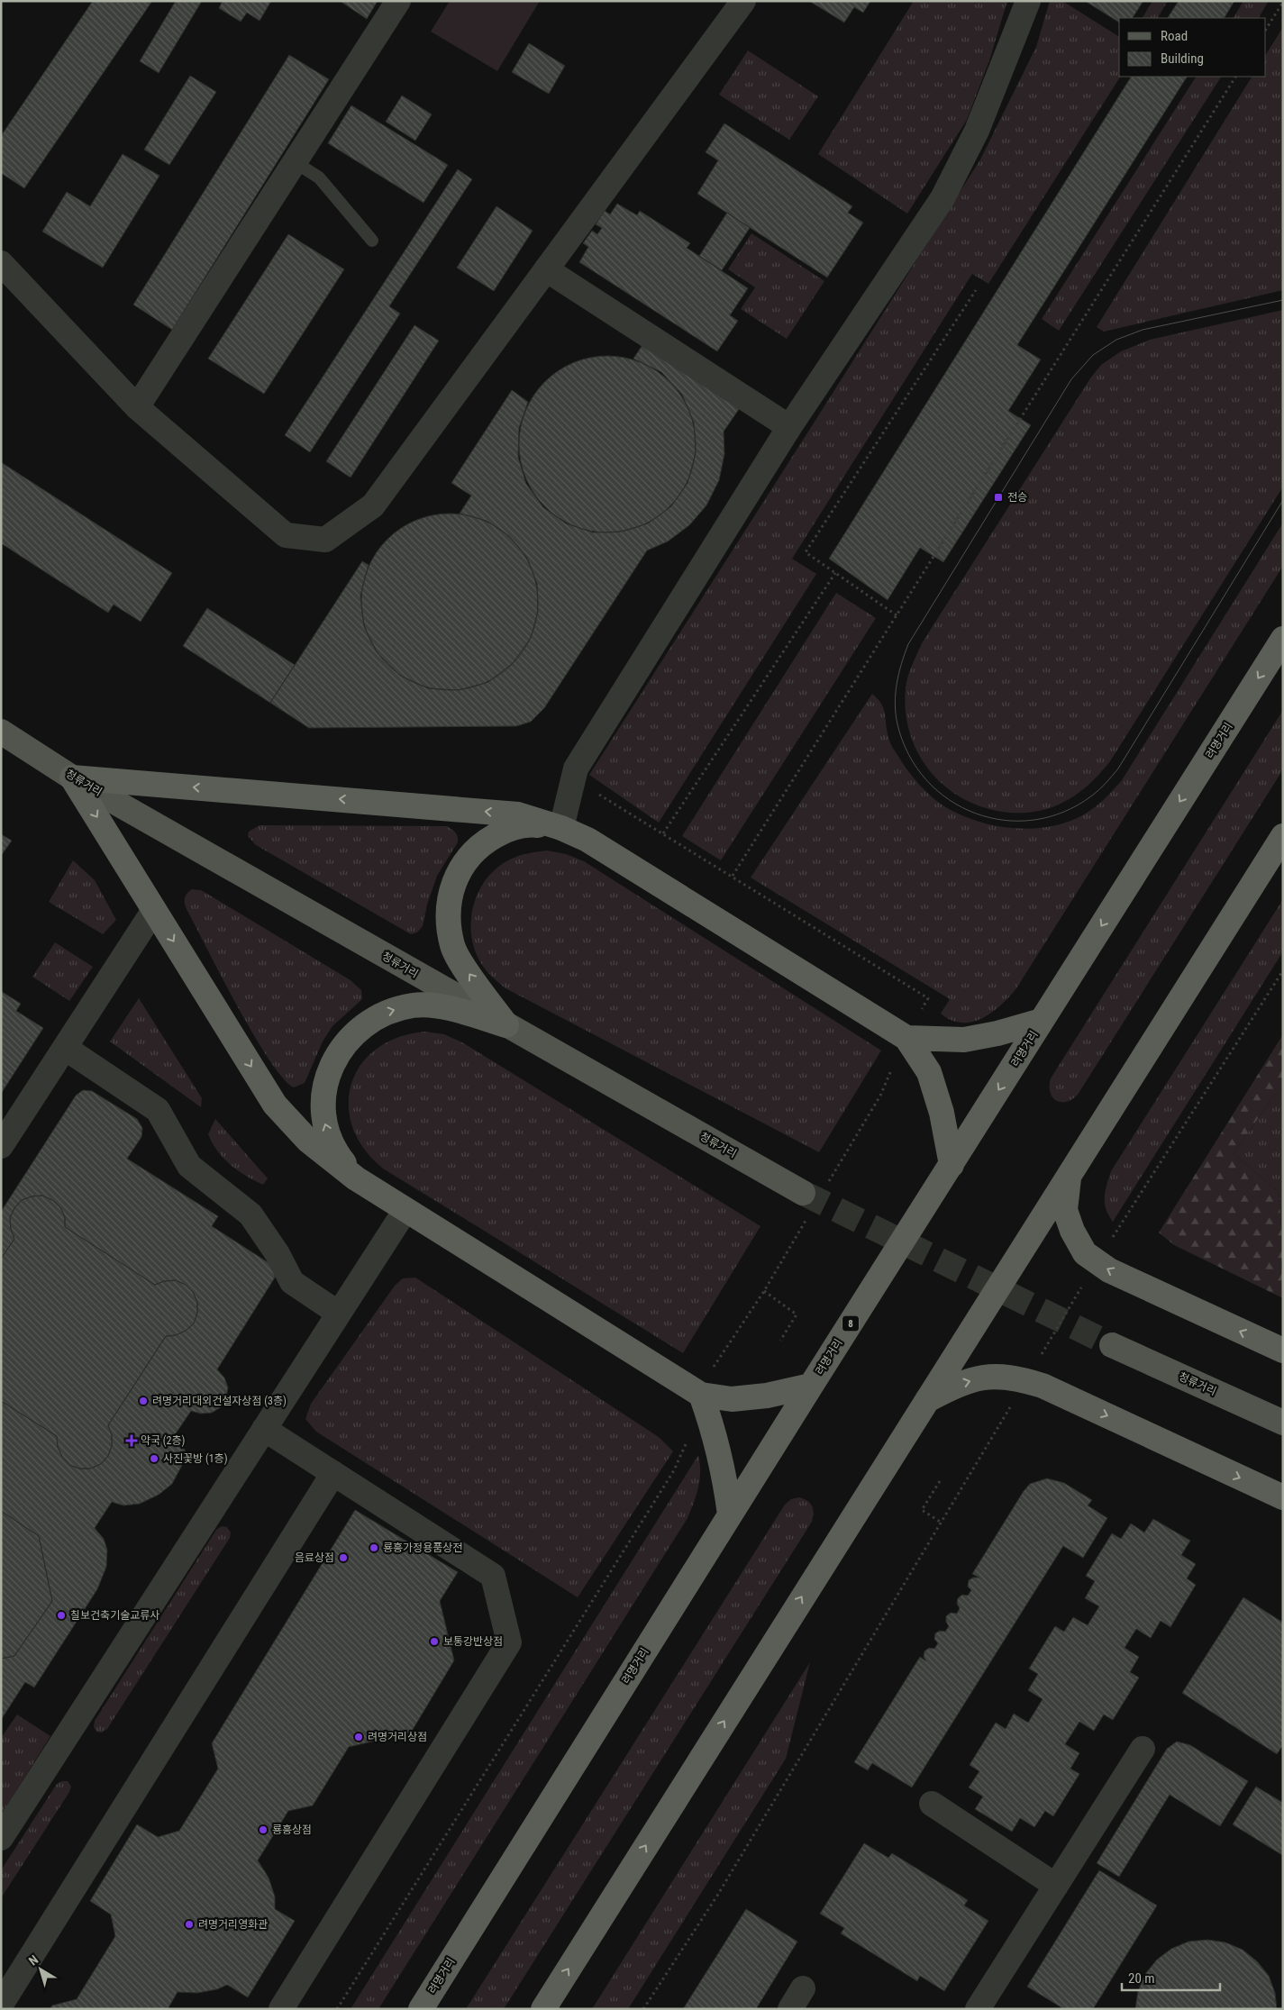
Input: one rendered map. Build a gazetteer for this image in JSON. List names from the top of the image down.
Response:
{
  "streets": {
    "highway": ["려명거리", "8"],
    "main road": ["청류거리"]
  },
  "places": {
    "transit": ["전승"],
    "other": [
      "려명거리대외건설자상점 (3층)",
      "사진꽃방 (1층)",
      "룡흥가정용품상전",
      "음료상점",
      "칠보건축기술교류사",
      "보통강반상점",
      "려명거리상점",
      "룡흥상점",
      "려명거리영화관"
    ],
    "health": ["약국 (2층)"]
  },
  "legend": ["Road", "Building"],
  "scale_bar": "20 m",
  "north": "top left"
}
